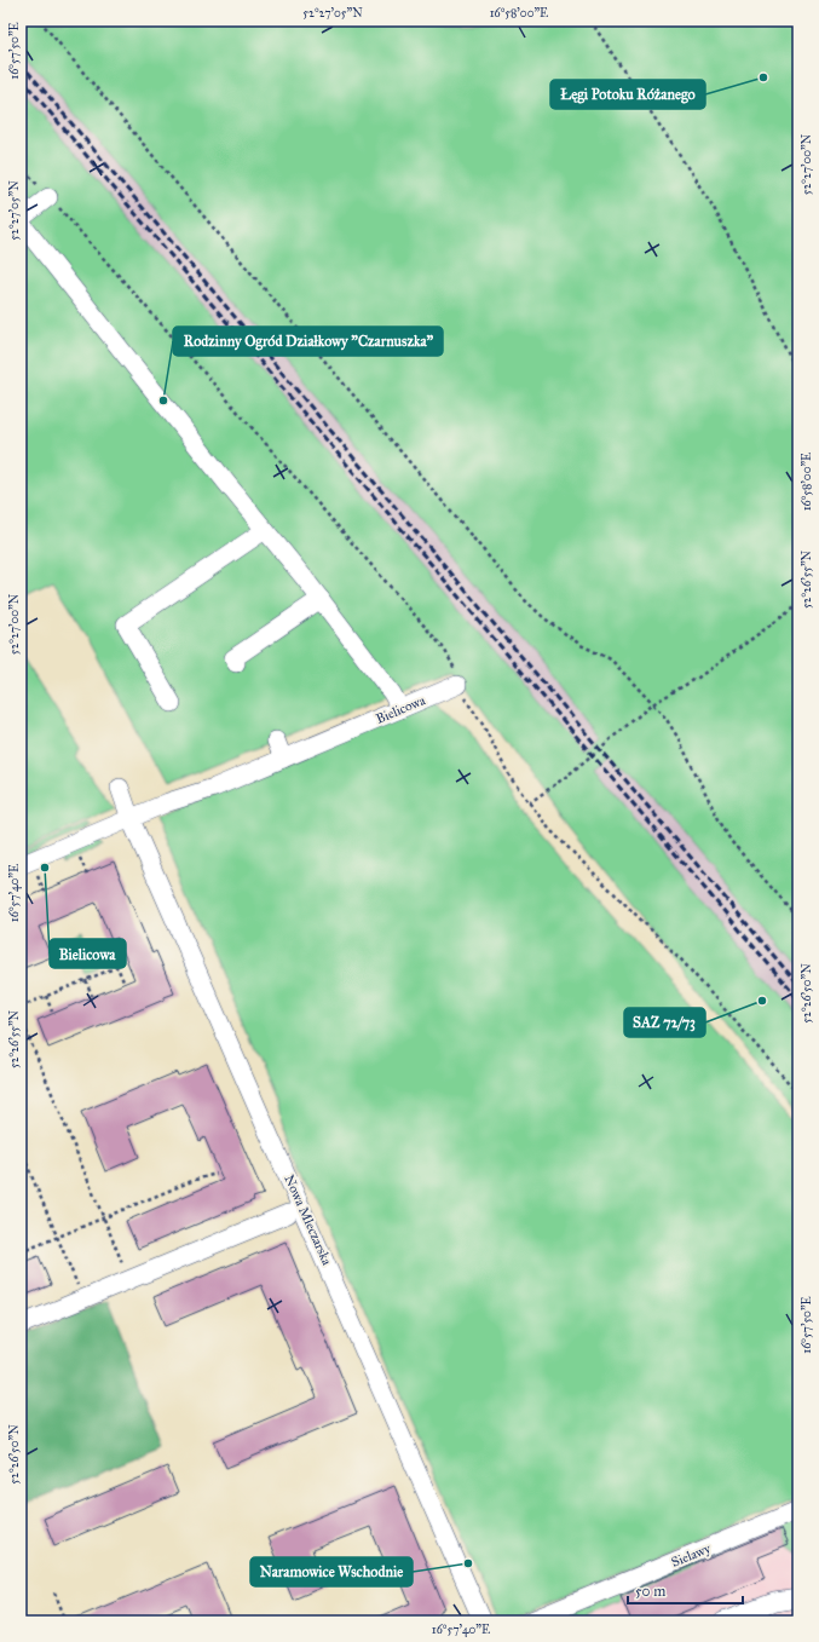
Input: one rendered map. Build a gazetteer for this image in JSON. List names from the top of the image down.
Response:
{
  "streets": {
    "street": ["Bielicowa", "Nowa Mleczarska", "Sielawy"]
  },
  "crossings": [
    ["Bielicowa", "Nowa Mleczarska"]
  ],
  "places": [
    "Łęgi Potoku Różanego",
    "Rodzinny Ogród Działkowy \"Czarnuszka\"",
    "Bielicowa",
    "SAZ 72/73",
    "Naramowice Wschodnie"
  ],
  "scale_bar": "50 m",
  "coordinates": [
    "52°27'05\"N",
    "16°58'00\"E",
    "16°57'50\"E",
    "52°27'00\"N",
    "52°26'55\"N",
    "16°57'40\"E",
    "52°26'50\"N"
  ]
}
